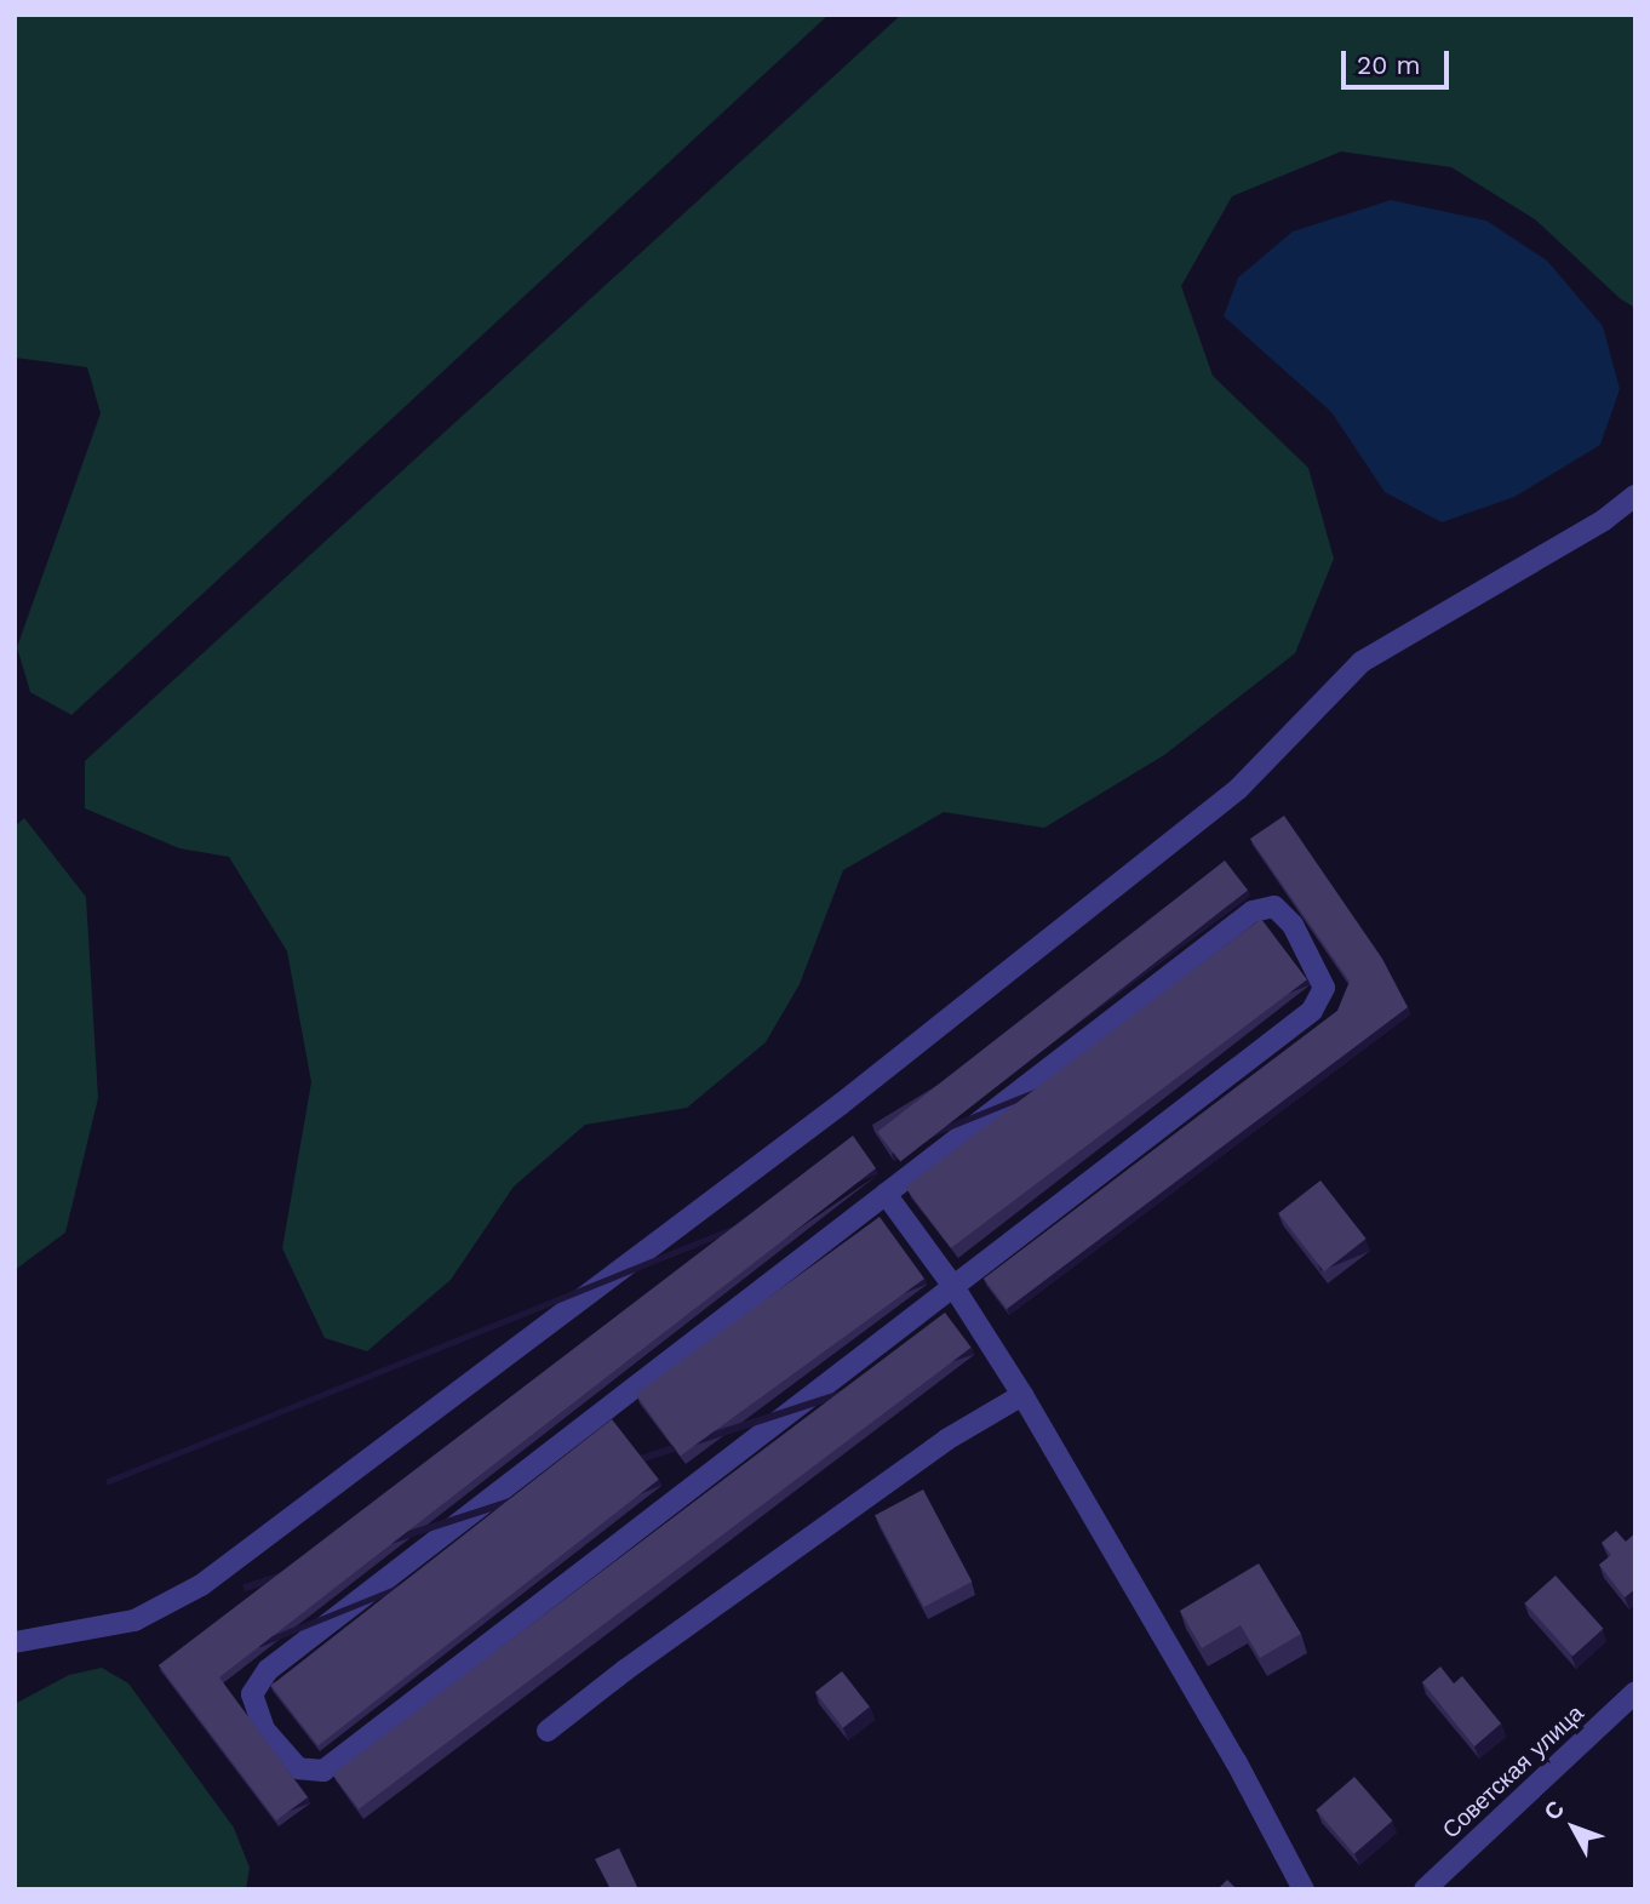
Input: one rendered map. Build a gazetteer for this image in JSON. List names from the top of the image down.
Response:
{
  "streets": {
    "street": ["Советская улица"]
  },
  "scale_bar": "20 m",
  "north": "top left"
}
